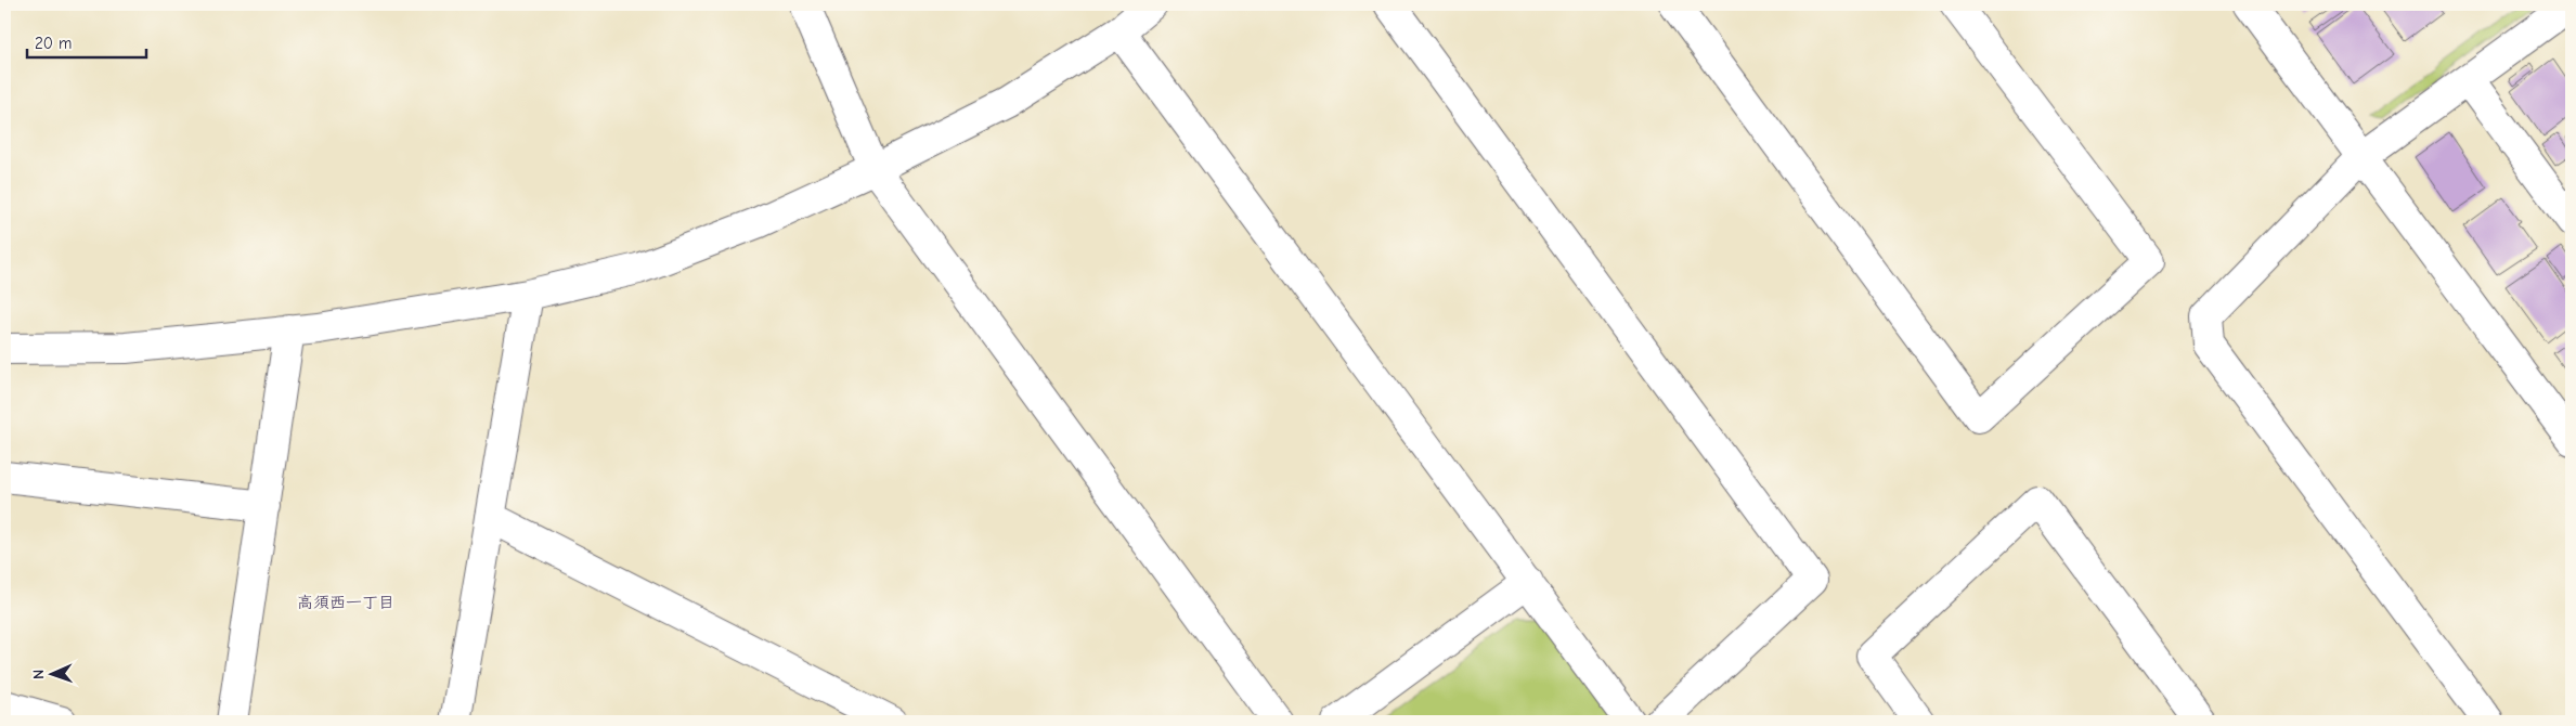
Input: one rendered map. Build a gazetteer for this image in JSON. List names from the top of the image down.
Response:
{
  "districts": ["高須西一丁目"],
  "scale_bar": "20 m",
  "north": "left"
}
